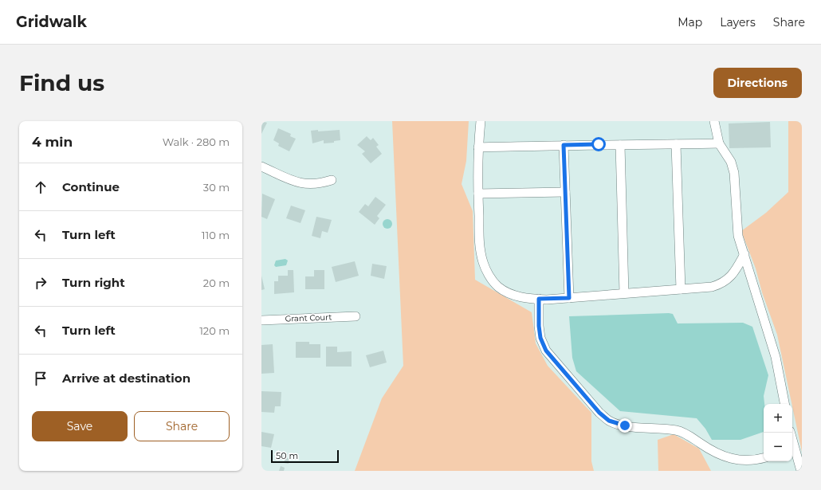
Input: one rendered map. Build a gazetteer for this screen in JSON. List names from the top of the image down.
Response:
{
  "streets": {
    "street": ["Grant Court"]
  },
  "scale_bar": "50 m",
  "page": {
    "header": "Gridwalk",
    "nav": ["Map", "Layers", "Share"],
    "buttons": [
      "Directions",
      ["Save", "Share"]
    ],
    "title": "Find us",
    "heading": ["4 min", "Walk · 280 m"],
    "list": [
      ["Continue", "30 m"],
      ["Turn left", "110 m"],
      ["Turn right", "20 m"],
      ["Turn left", "120 m"],
      "Arrive at destination"
    ],
    "map_buttons": ["+", "−"],
    "scale": "50 m"
  }
}
